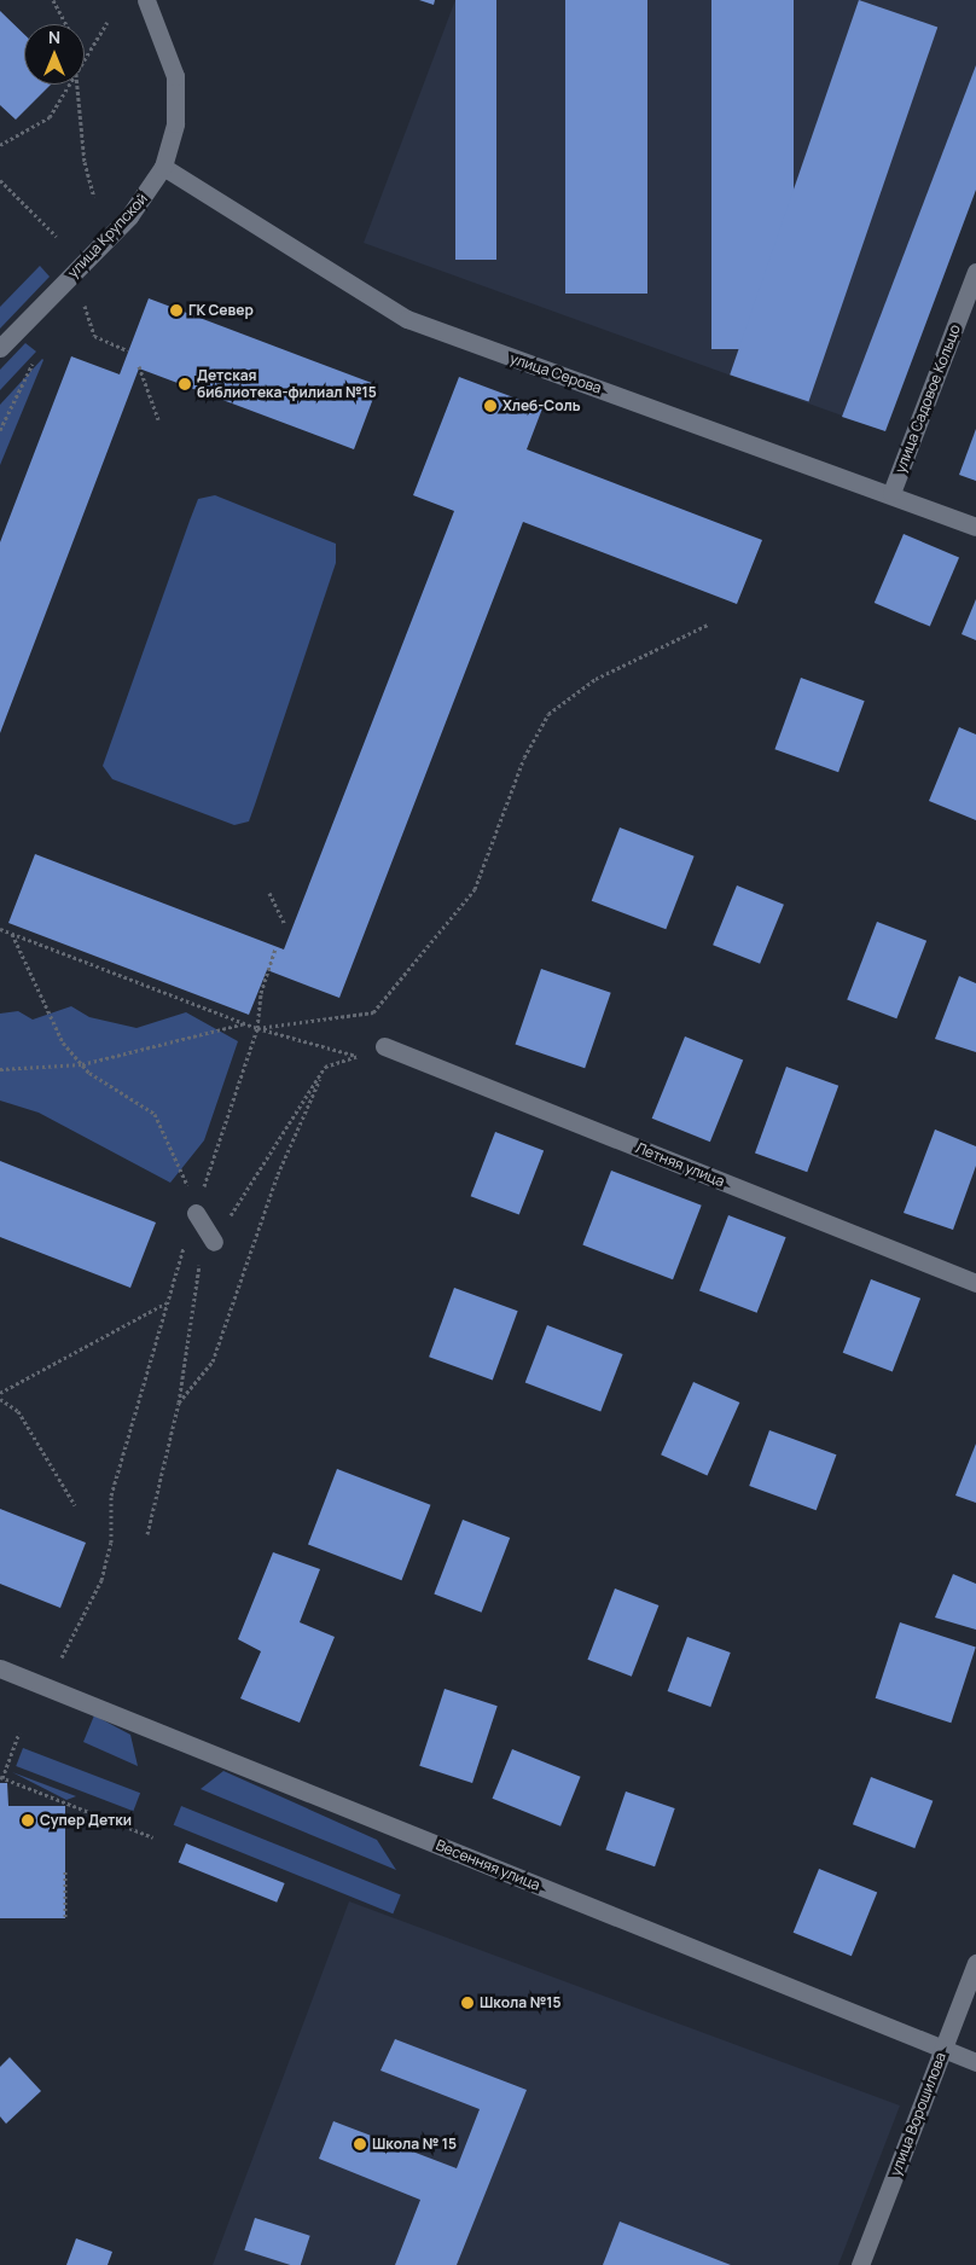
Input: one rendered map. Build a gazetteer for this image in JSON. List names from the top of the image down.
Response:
{
  "streets": {
    "street": [
      "улица Крупской",
      "улица Серова",
      "улица Садовое Кольцо",
      "Летняя улица",
      "Весенняя улица",
      "улица Ворошилова"
    ]
  },
  "crossings": [
    ["улица Крупской", "улица Серова"],
    ["улица Серова", "улица Садовое Кольцо"],
    ["Весенняя улица", "улица Ворошилова"]
  ],
  "places": [
    "ГК Север",
    "Детская библиотека-филиал №15",
    "Хлеб-Соль",
    "Супер Детки",
    "Школа №15",
    "Школа № 15"
  ],
  "north": "top"
}
